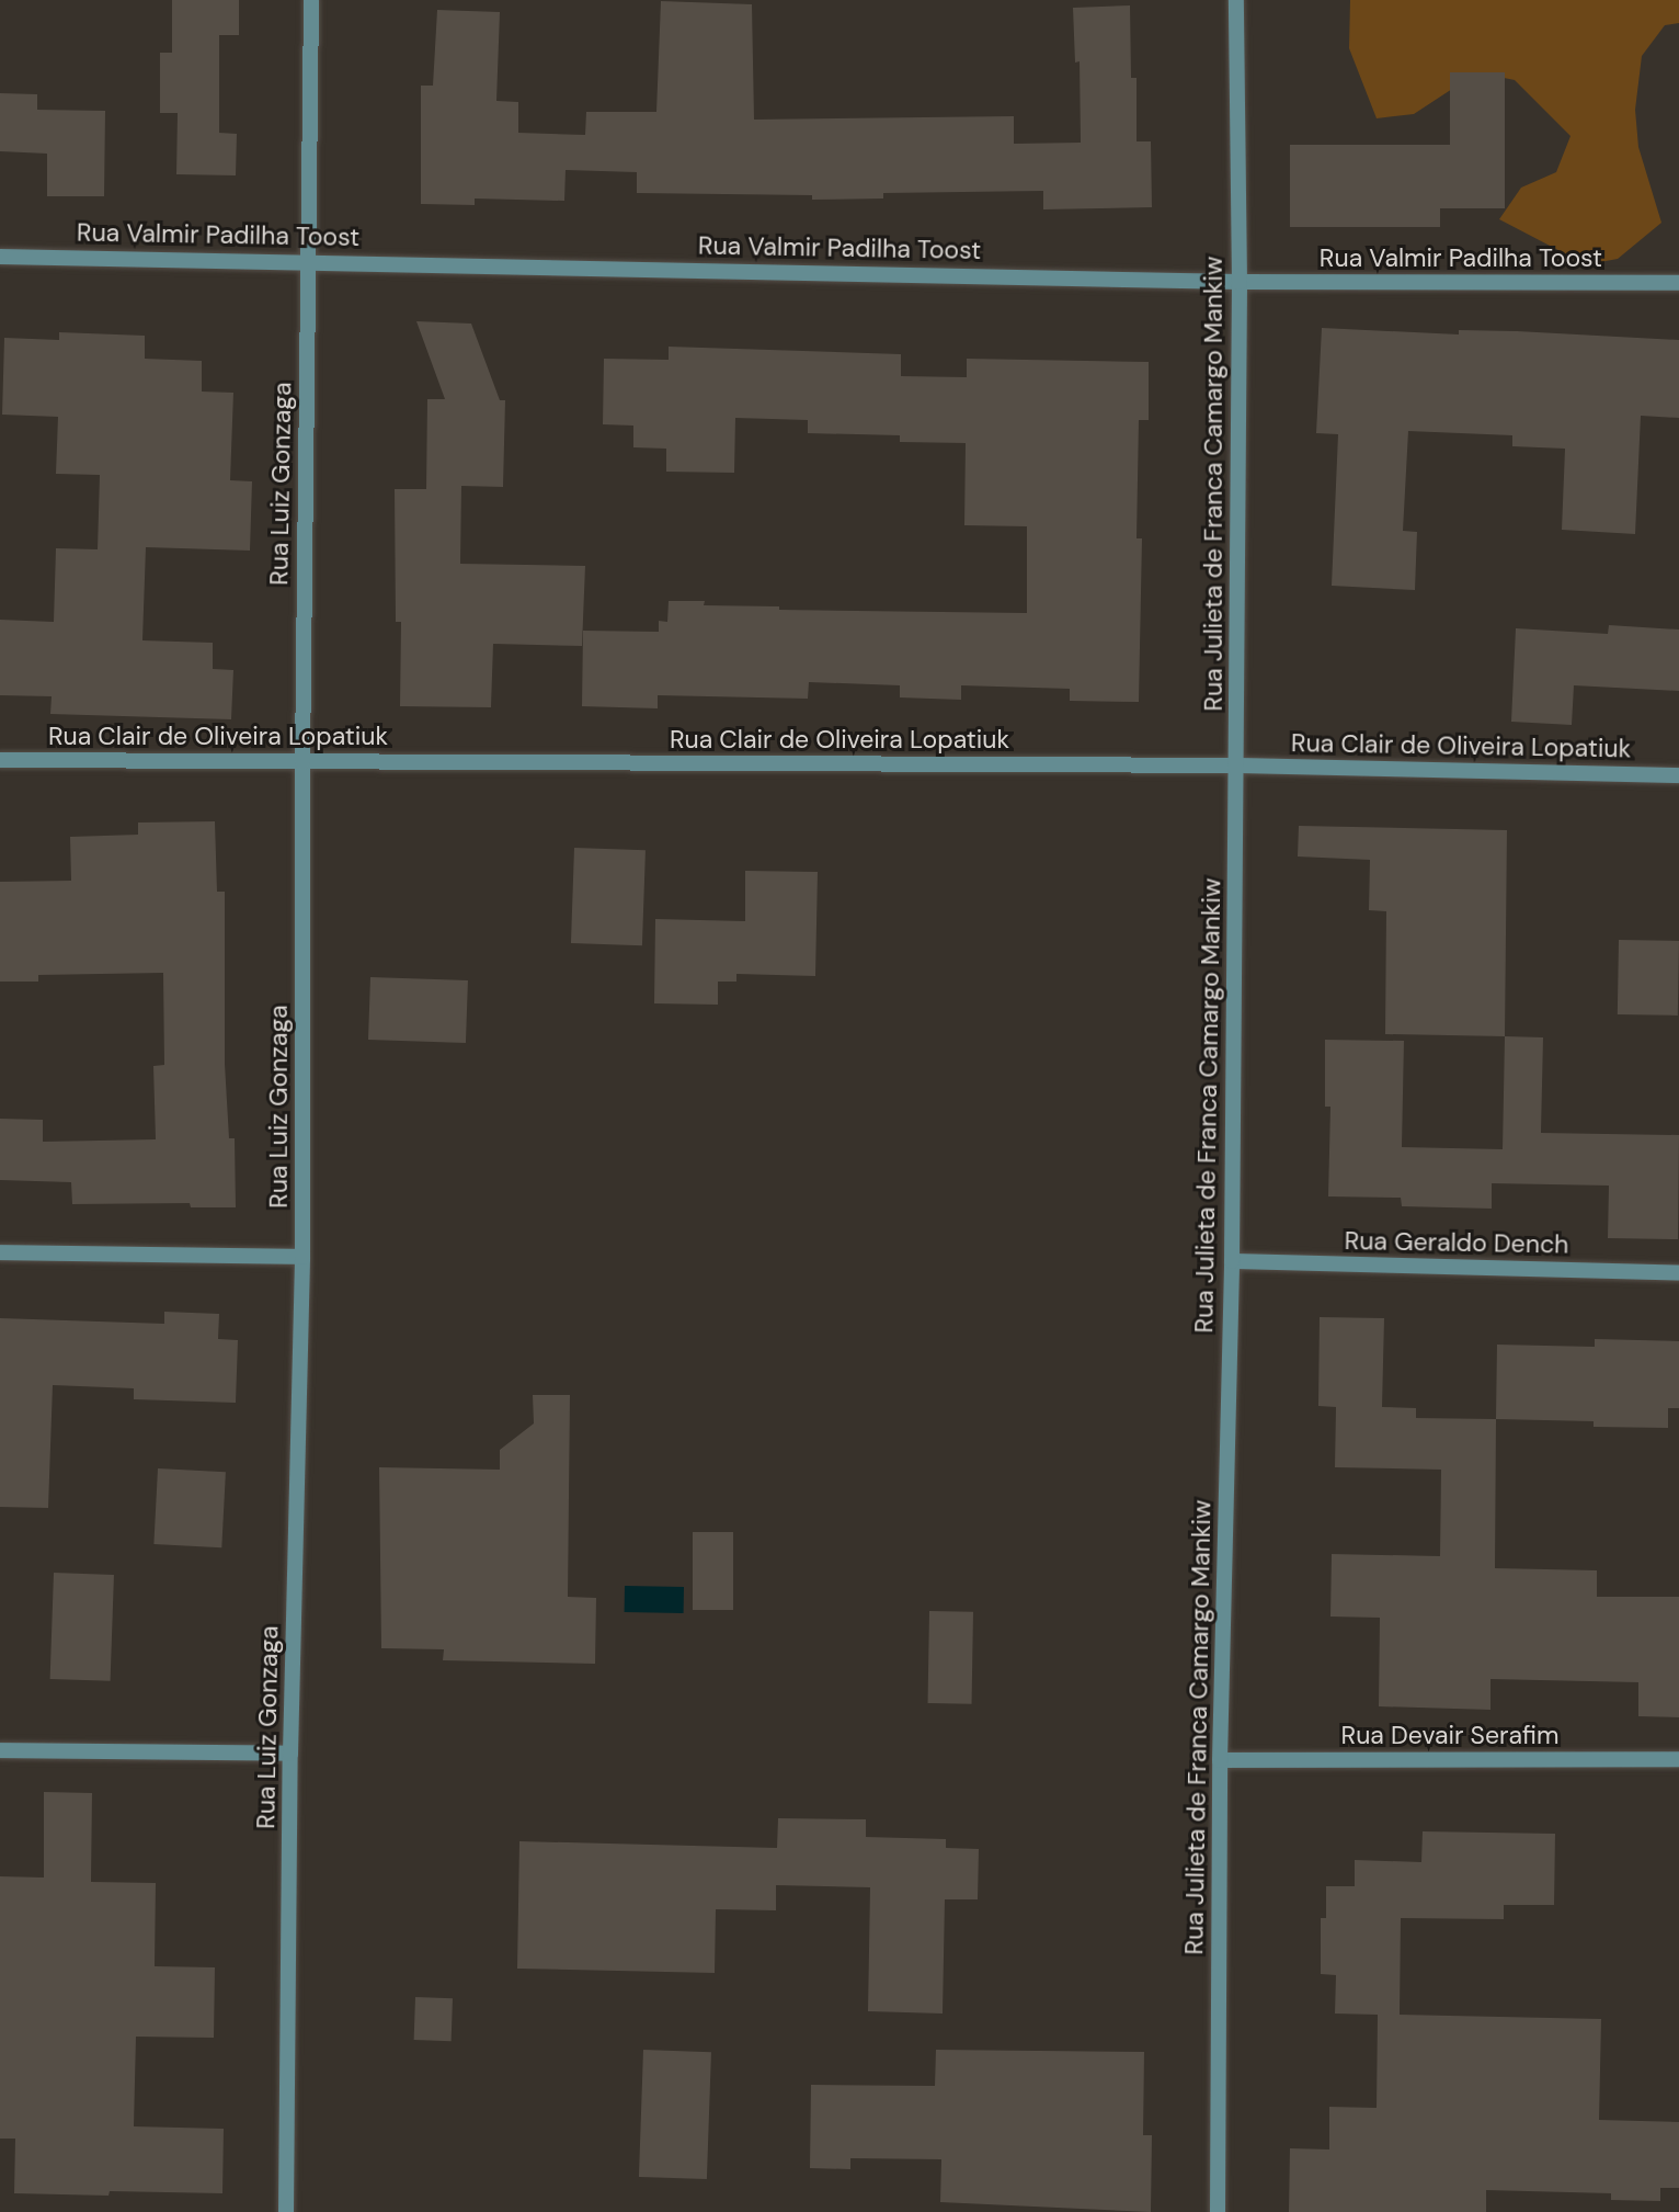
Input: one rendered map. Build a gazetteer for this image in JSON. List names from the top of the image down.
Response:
{
  "streets": {
    "street": [
      "Rua Valmir Padilha Toost",
      "Rua Luiz Gonzaga",
      "Rua Julieta de Franca Camargo Mankiw",
      "Rua Clair de Oliveira Lopatiuk",
      "Rua Geraldo Dench",
      "Rua Devair Serafim"
    ]
  },
  "crossings": [
    ["Rua Valmir Padilha Toost", "Rua Luiz Gonzaga"],
    ["Rua Valmir Padilha Toost", "Rua Julieta de Franca Camargo Mankiw"],
    ["Rua Luiz Gonzaga", "Rua Clair de Oliveira Lopatiuk"],
    ["Rua Julieta de Franca Camargo Mankiw", "Rua Clair de Oliveira Lopatiuk"],
    ["Rua Julieta de Franca Camargo Mankiw", "Rua Geraldo Dench"],
    ["Rua Julieta de Franca Camargo Mankiw", "Rua Devair Serafim"]
  ]
}
